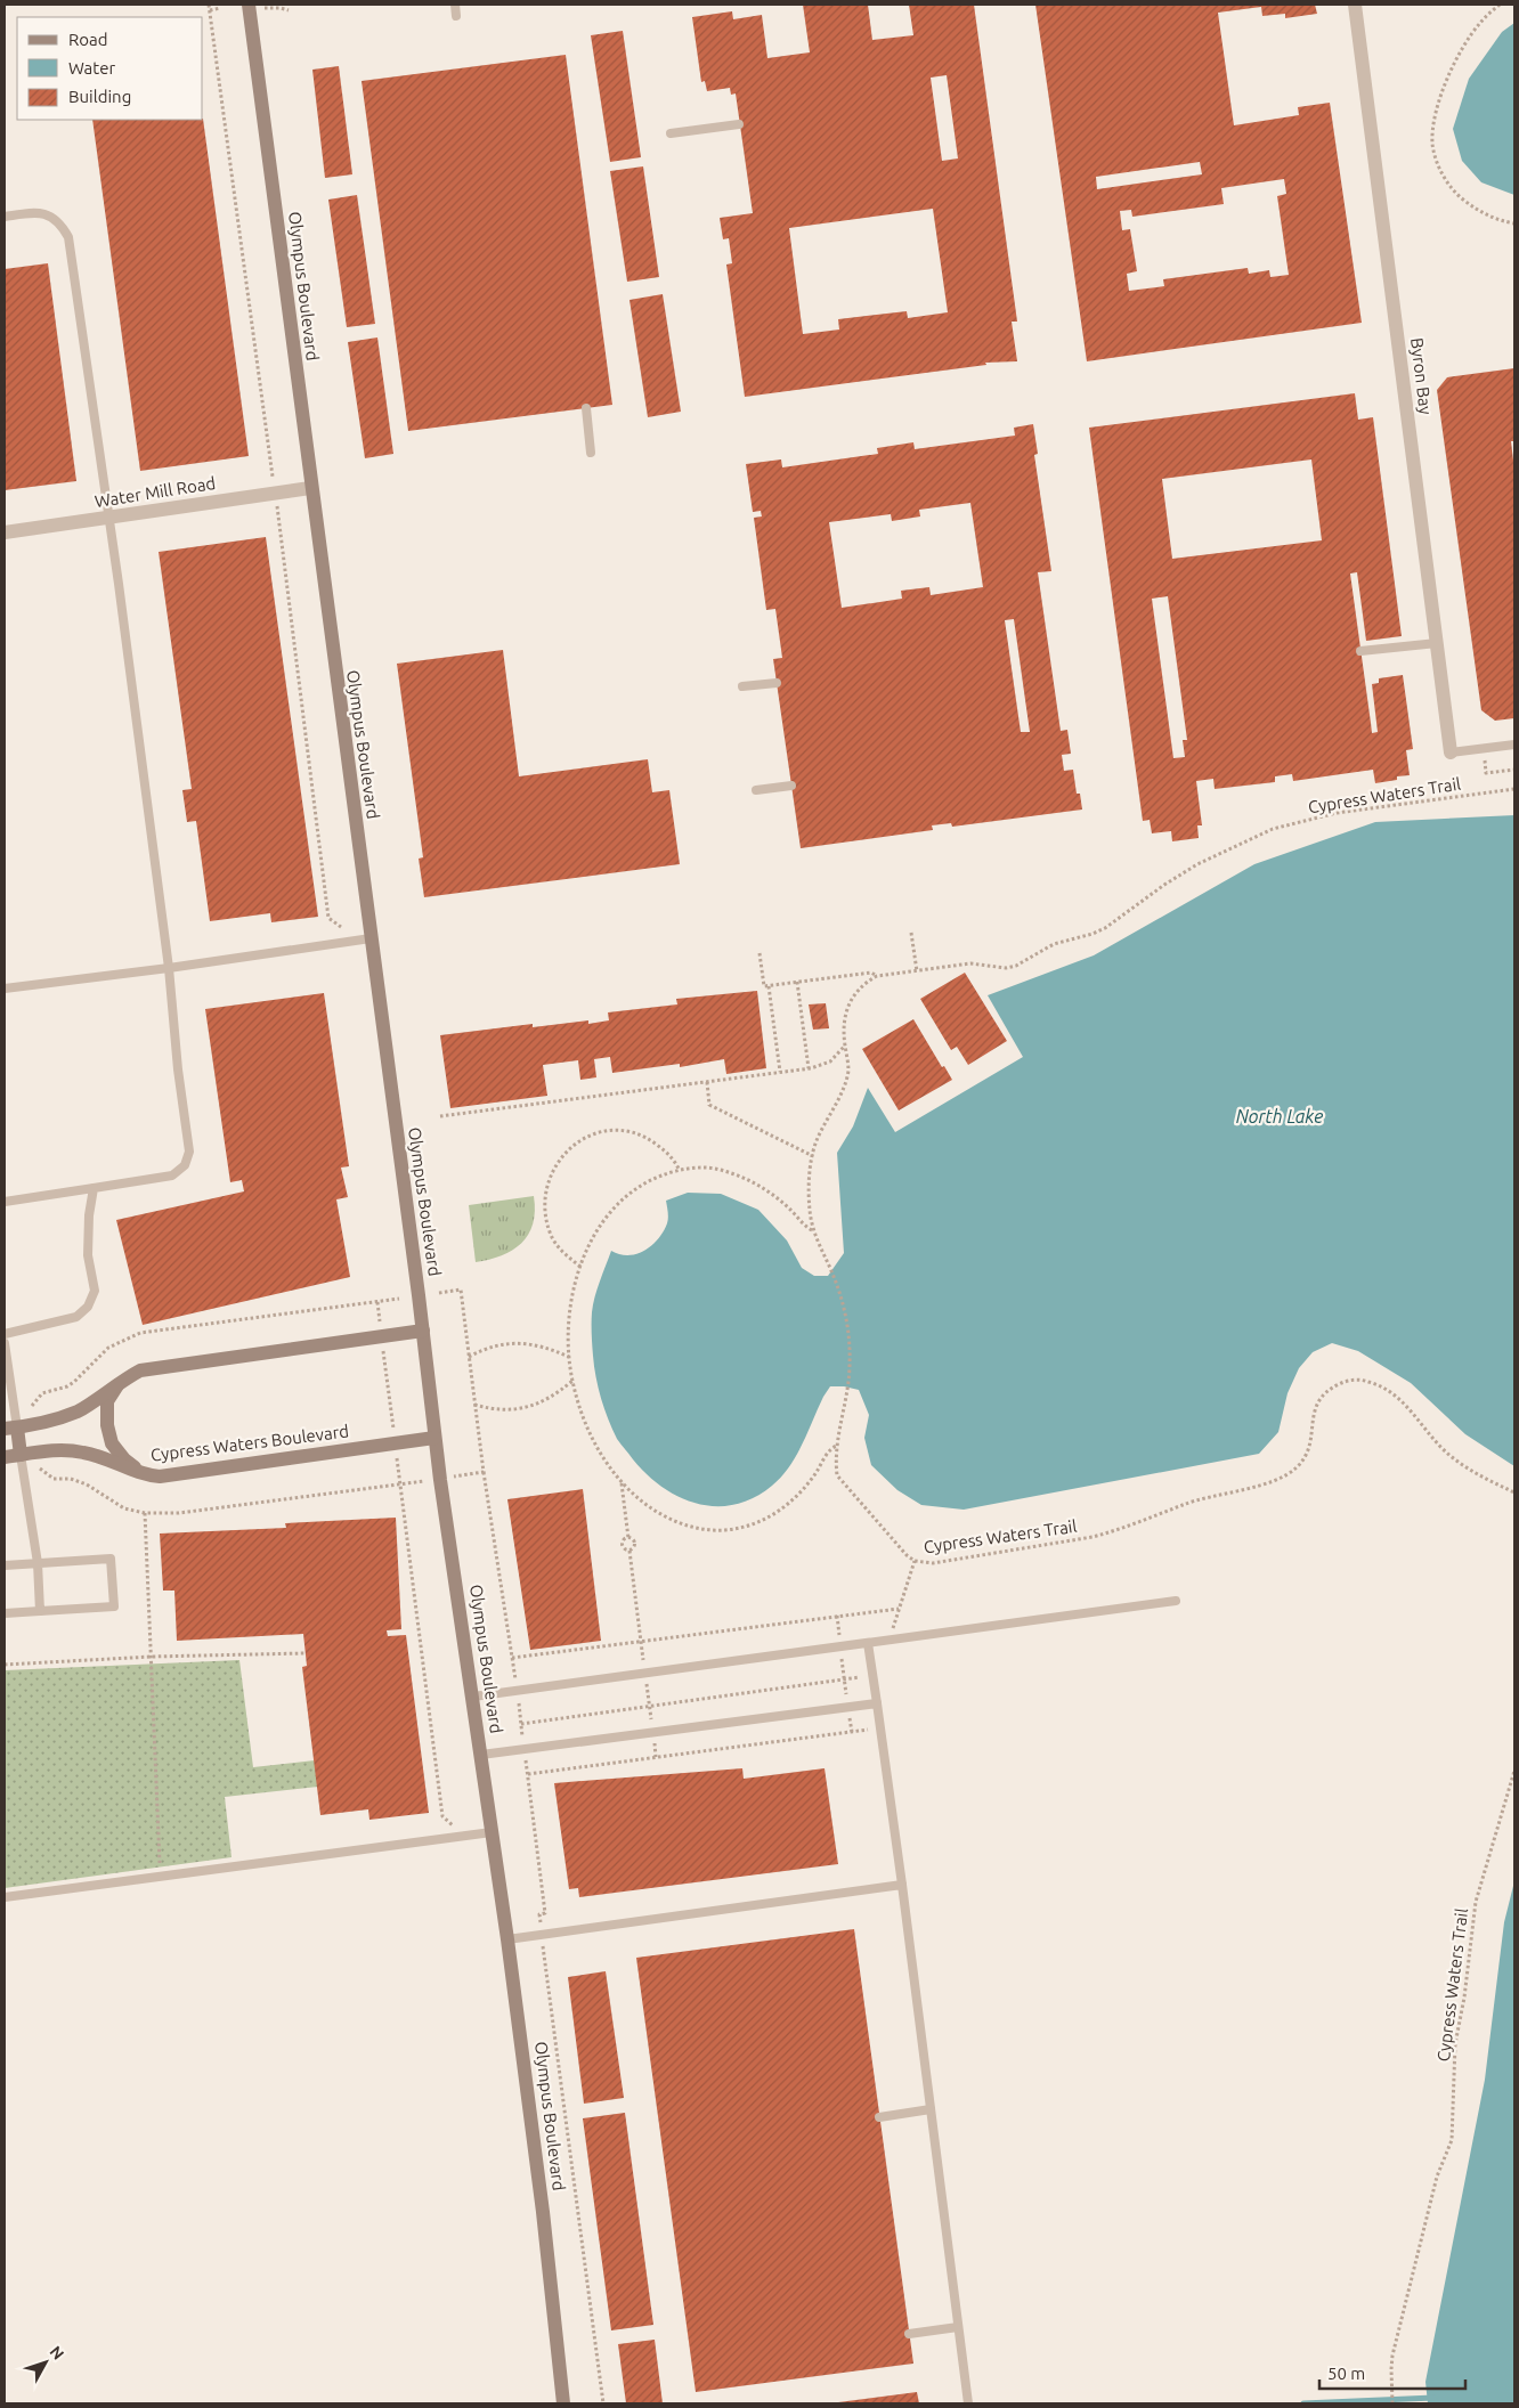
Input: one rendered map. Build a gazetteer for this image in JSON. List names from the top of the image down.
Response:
{
  "streets": {
    "street": [
      "Olympus Boulevard",
      "Byron Bay",
      "Water Mill Road",
      "Cypress Waters Boulevard"
    ],
    "path": ["Cypress Waters Trail"]
  },
  "crossings": [
    ["Olympus Boulevard", "Water Mill Road"],
    ["Olympus Boulevard", "Cypress Waters Boulevard"]
  ],
  "water": ["North Lake"],
  "legend": ["Road", "Water", "Building"],
  "scale_bar": "50 m",
  "north": "top right"
}
